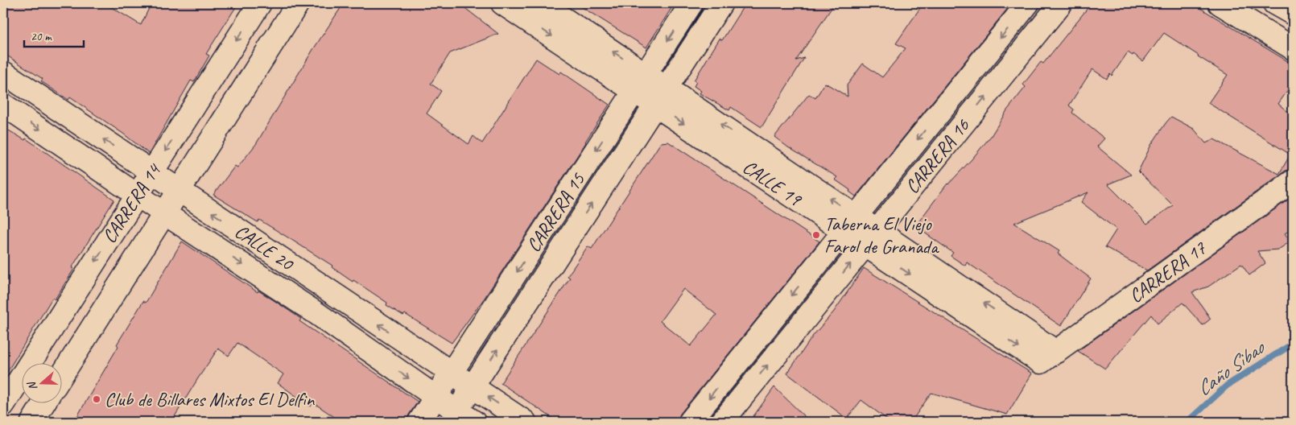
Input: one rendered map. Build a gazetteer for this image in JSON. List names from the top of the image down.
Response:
{
  "streets": {
    "street": [
      "CARRERA 16",
      "CALLE 19",
      "CARRERA 14",
      "CARRERA 15",
      "CALLE 20",
      "CARRERA 17"
    ]
  },
  "crossings": [
    ["CARRERA 16", "CALLE 19"],
    ["CALLE 19", "CARRERA 15"],
    ["CALLE 19", "CARRERA 17"],
    ["CARRERA 14", "CALLE 20"],
    ["CARRERA 15", "CALLE 20"]
  ],
  "water": ["Caño Sibao"],
  "places": ["Taberna El Viejo Farol de Granada", "Club de Billares Mixtos El Delfin"],
  "scale_bar": "20 m",
  "north": "left"
}
